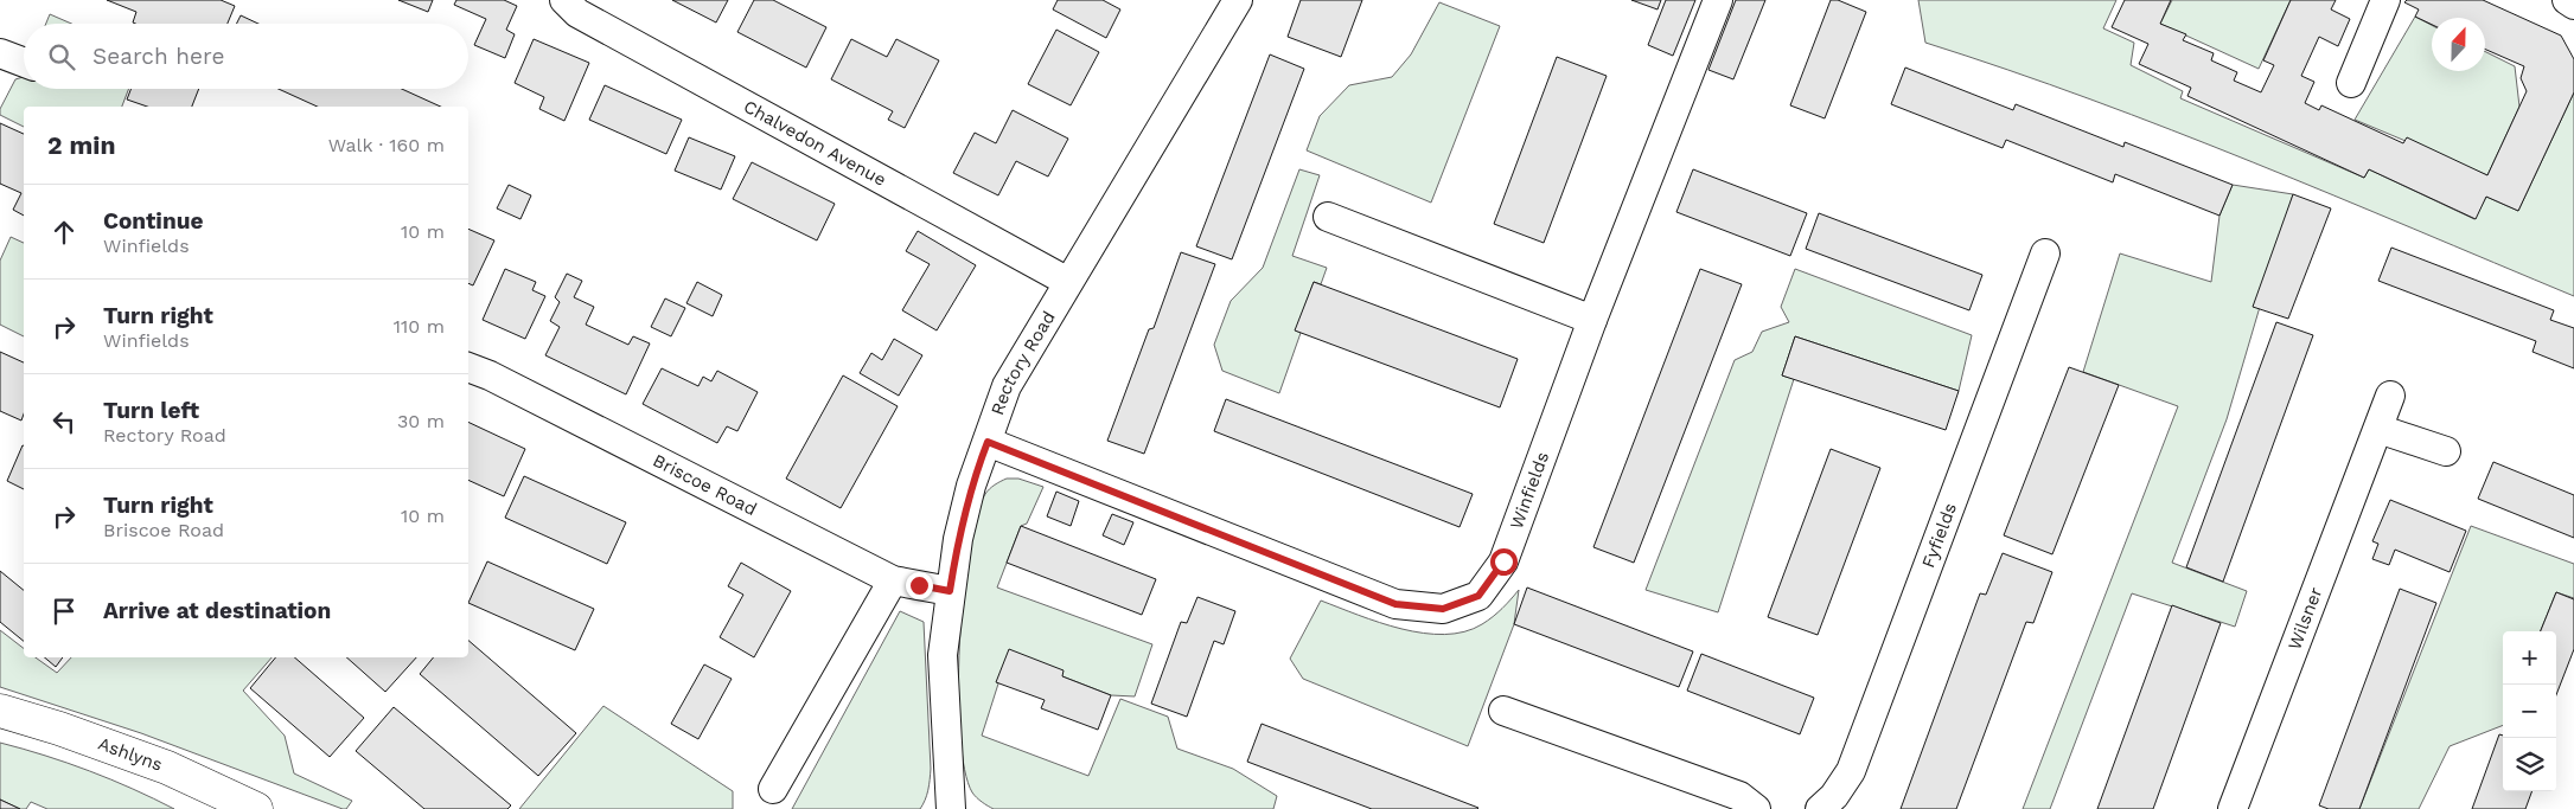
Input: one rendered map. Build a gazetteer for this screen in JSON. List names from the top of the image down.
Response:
{
  "streets": {
    "street": [
      "Chalvedon Avenue",
      "Rectory Road",
      "Briscoe Road",
      "Winfields",
      "Fyfields",
      "Wilsner",
      "Ashlyns"
    ]
  },
  "crossings": [
    ["Chalvedon Avenue", "Rectory Road"],
    ["Rectory Road", "Briscoe Road"],
    ["Rectory Road", "Winfields"]
  ],
  "north": "top",
  "page": {
    "search": "Search here",
    "heading": ["2 min", "Walk · 160 m"],
    "list": [
      ["Continue", "Winfields", "10 m"],
      ["Turn right", "Winfields", "110 m"],
      ["Turn left", "Rectory Road", "30 m"],
      ["Turn right", "Briscoe Road", "10 m"],
      "Arrive at destination"
    ],
    "map_buttons": ["+", "−"]
  }
}
